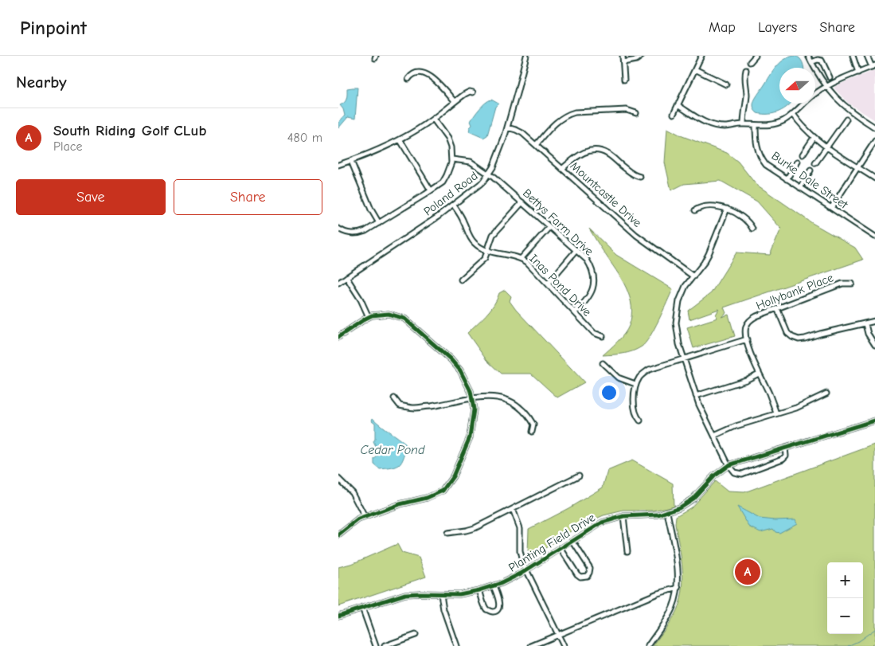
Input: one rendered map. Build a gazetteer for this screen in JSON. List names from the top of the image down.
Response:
{
  "streets": {
    "street": [
      "Burke Dale Street",
      "Poland Road",
      "Mountcastle Drive",
      "Bettys Farm Drive",
      "Inas Pond Drive",
      "Hollybank Place",
      "Planting Field Drive"
    ]
  },
  "crossings": [
    ["Poland Road", "Mountcastle Drive"],
    ["Poland Road", "Bettys Farm Drive"],
    ["Poland Road", "Inas Pond Drive"],
    ["Bettys Farm Drive", "Inas Pond Drive"]
  ],
  "water": ["Cedar Pond"],
  "north": "left",
  "page": {
    "header": "Pinpoint",
    "nav": ["Map", "Layers", "Share"],
    "heading": "Nearby",
    "list": [
      {
        "mark": "A",
        "name": "South Riding Golf CLub",
        "note": "Place",
        "value": "480 m"
      }
    ],
    "buttons": ["Save", "Share"],
    "pins": "A",
    "map_buttons": ["+", "−"]
  }
}
